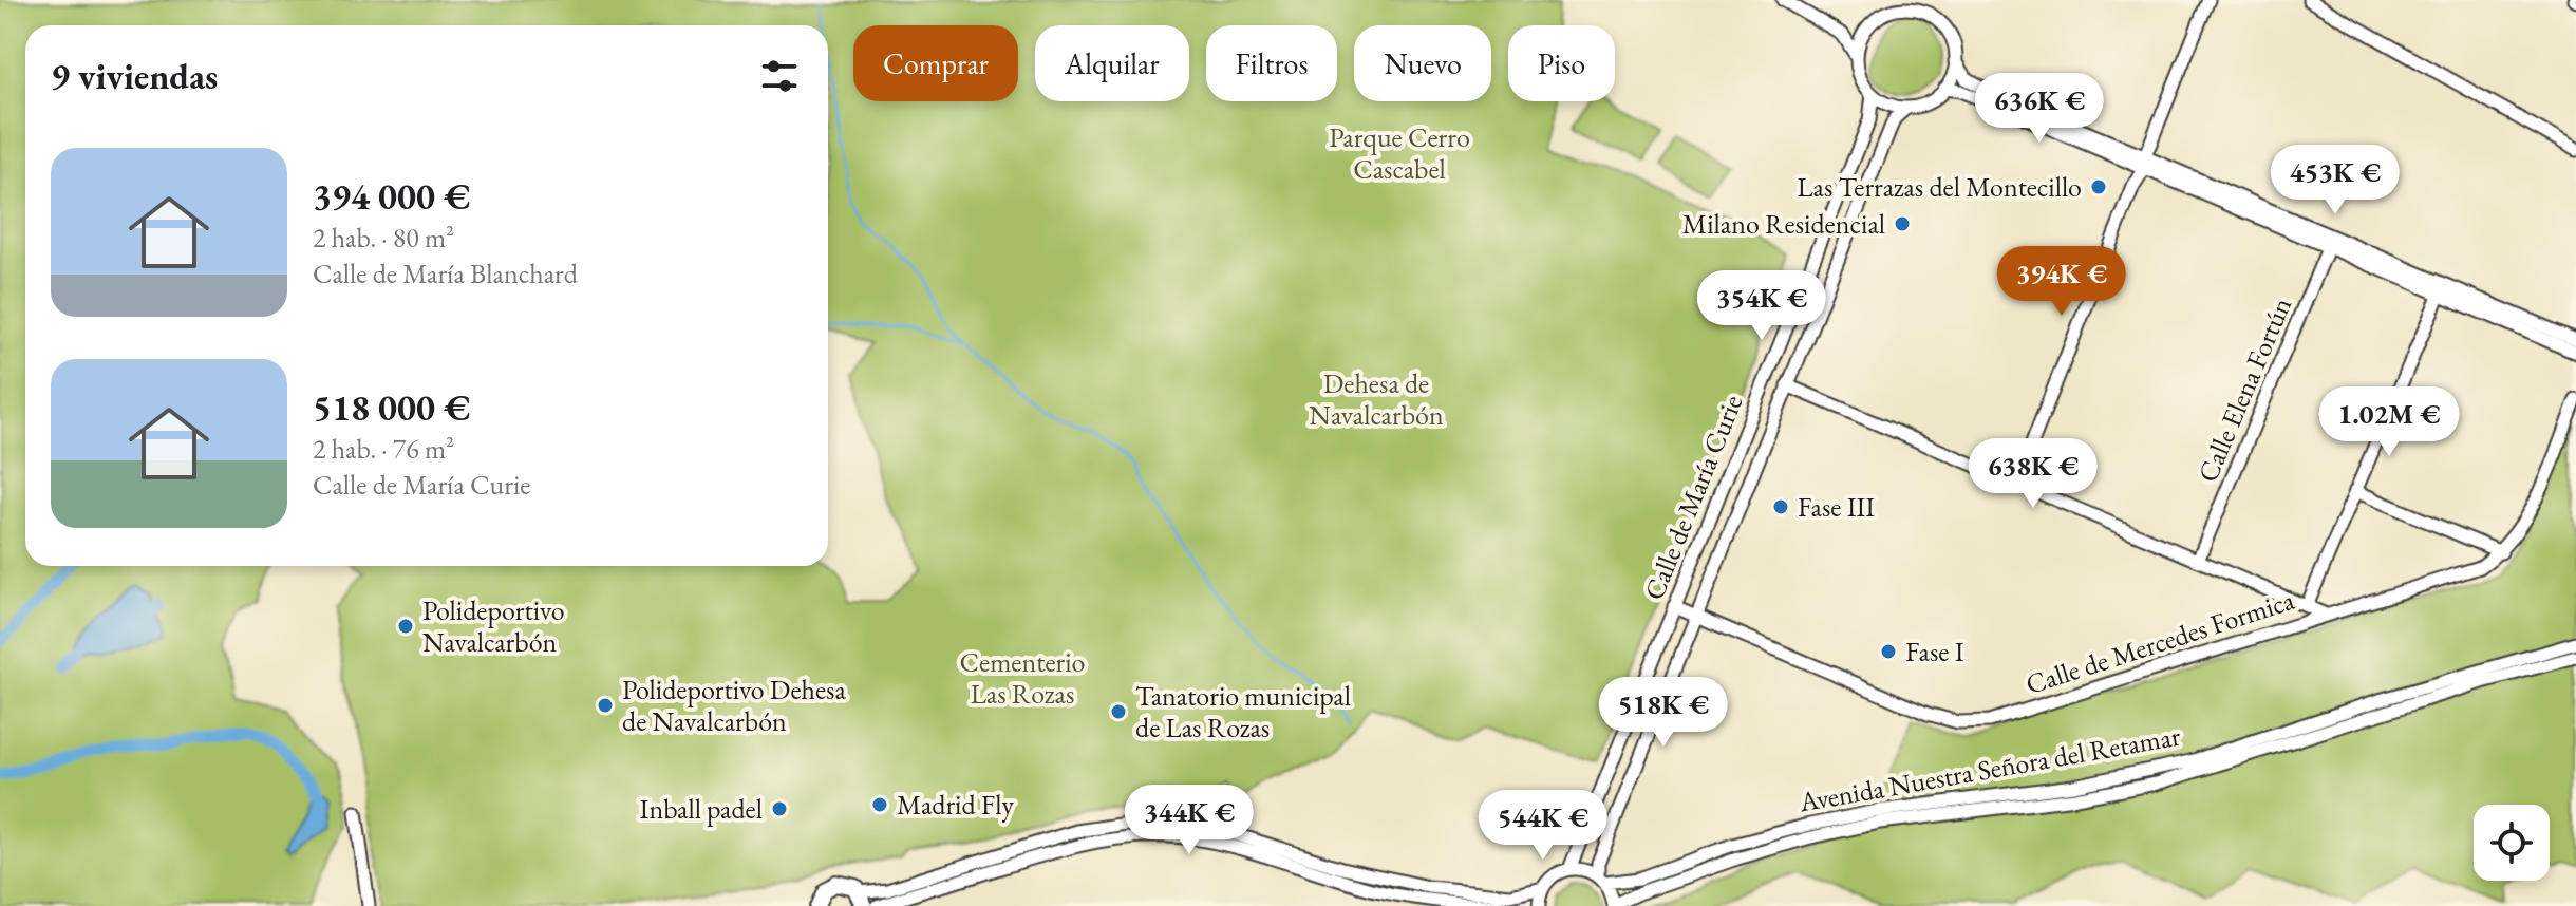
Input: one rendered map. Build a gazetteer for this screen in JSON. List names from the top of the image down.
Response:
{
  "streets": {
    "street": [
      "Calle Elena Fortún",
      "Calle de María Curie",
      "Calle de Mercedes Formica",
      "Avenida Nuestra Señora del Retamar"
    ]
  },
  "crossings": [
    ["Calle de María Curie", "Calle de Mercedes Formica"],
    ["Calle de María Curie", "Avenida Nuestra Señora del Retamar"]
  ],
  "parks": ["Parque Cerro Cascabel", "Dehesa de Navalcarbón", "Cementerio Las Rozas"],
  "places": [
    "Las Terrazas del Montecillo",
    "Milano Residencial",
    "Fase III",
    "Polideportivo Navalcarbón",
    "Fase I",
    "Polideportivo Dehesa de Navalcarbón",
    "Tanatorio municipal de Las Rozas",
    "Madrid Fly",
    "Inball padel"
  ],
  "page": {
    "chip": [
      "Comprar",
      "Alquilar",
      "Filtros",
      "Nuevo",
      "Piso"
    ],
    "heading": "9 viviendas",
    "price": [
      "636K €",
      "453K €",
      "394K €",
      "354K €",
      "1.02M €",
      "638K €",
      "518K €",
      "344K €",
      "544K €"
    ],
    "list": [
      {
        "name": "394 000 €",
        "note": "2 hab. · 80 m² · Calle de María Blanchard"
      },
      {
        "name": "518 000 €",
        "note": "2 hab. · 76 m² · Calle de María Curie"
      }
    ]
  }
}
